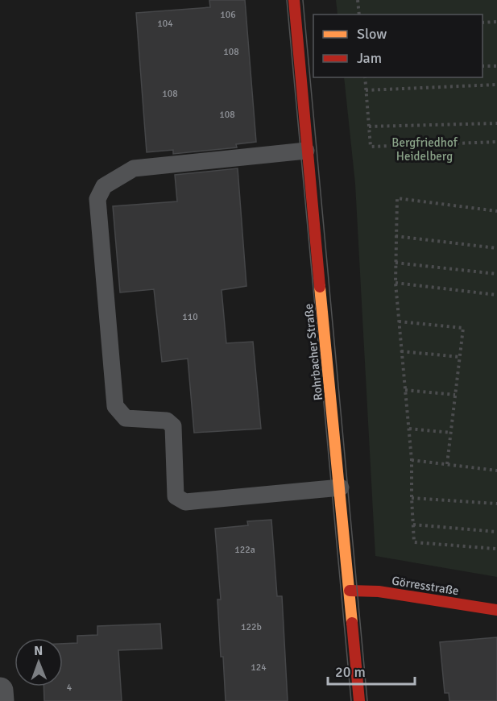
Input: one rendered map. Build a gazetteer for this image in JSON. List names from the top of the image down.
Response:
{
  "streets": {
    "main road": ["Rohrbacher Straße", "Görresstraße"]
  },
  "crossings": [
    ["Rohrbacher Straße", "Görresstraße"]
  ],
  "parks": ["Bergfriedhof Heidelberg"],
  "house_numbers": [
    "106",
    "104",
    "108",
    "108",
    "108",
    "110",
    "122a",
    "122b",
    "124",
    "4"
  ],
  "legend": ["Slow", "Jam"],
  "scale_bar": "20 m",
  "north": "top"
}
